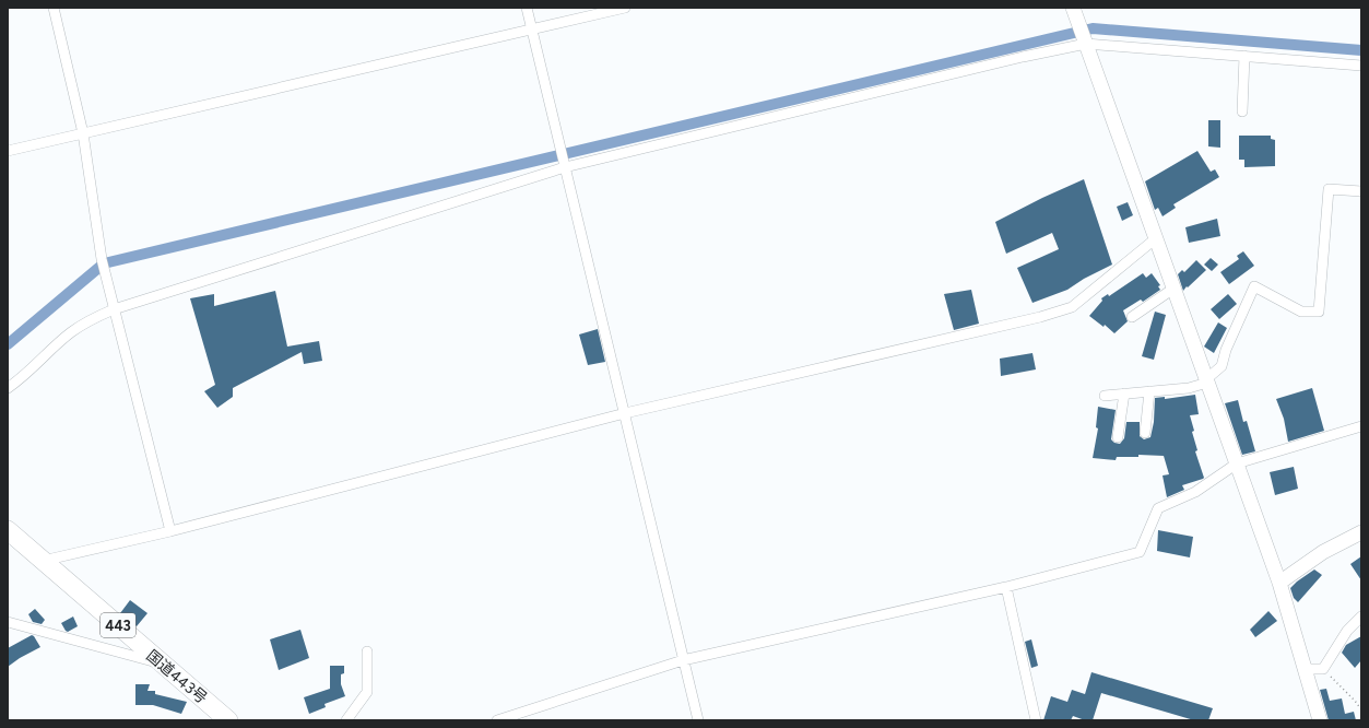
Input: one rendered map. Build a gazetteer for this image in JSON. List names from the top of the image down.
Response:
{
  "streets": {
    "highway": ["443", "国道443号"]
  }
}
